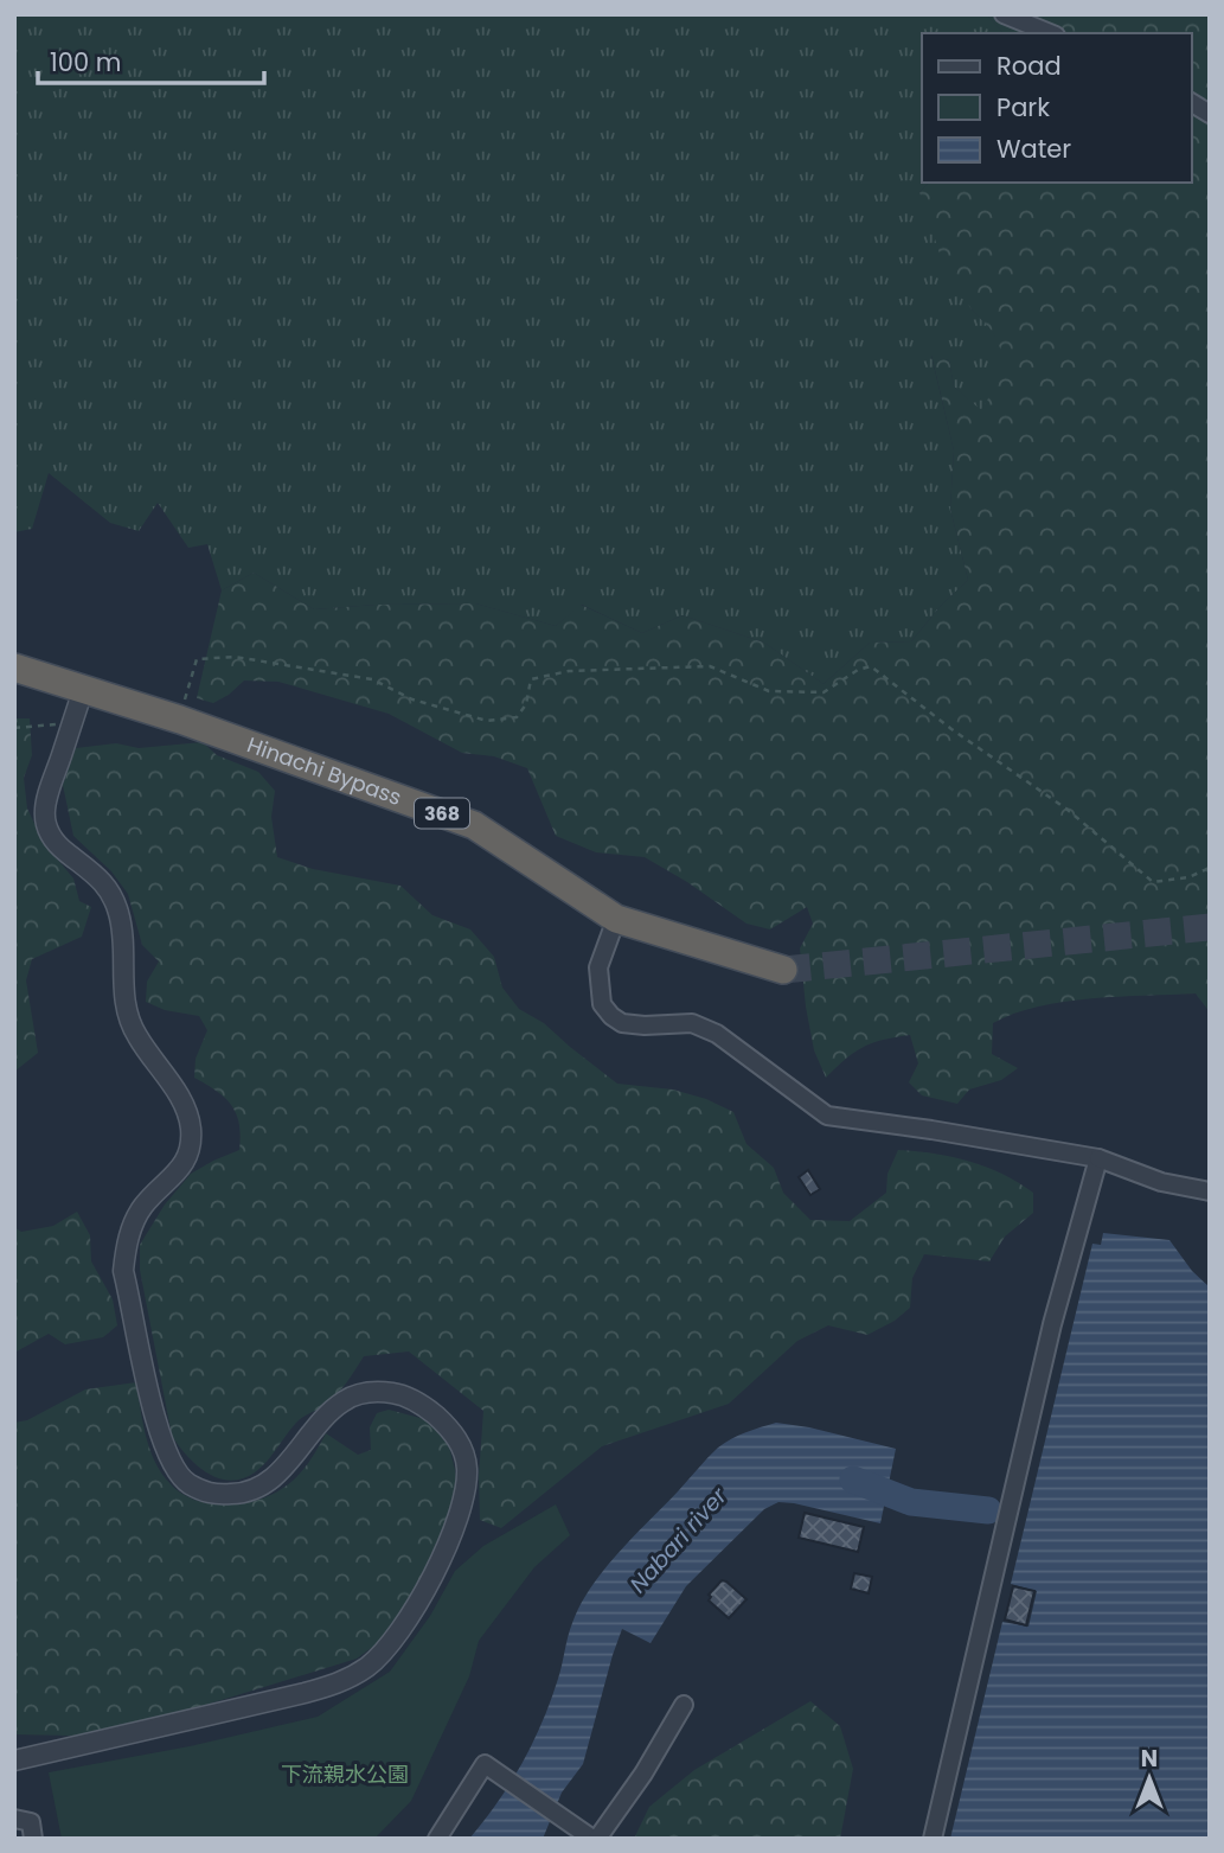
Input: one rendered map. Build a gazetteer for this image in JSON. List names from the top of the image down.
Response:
{
  "streets": {
    "highway": ["Hinachi Bypass", "368"]
  },
  "crossings": [
    ["Hinachi Bypass", "368"]
  ],
  "water": ["Nabari river"],
  "parks": ["下流親水公園"],
  "legend": ["Road", "Park", "Water"],
  "scale_bar": "100 m",
  "north": "top"
}
